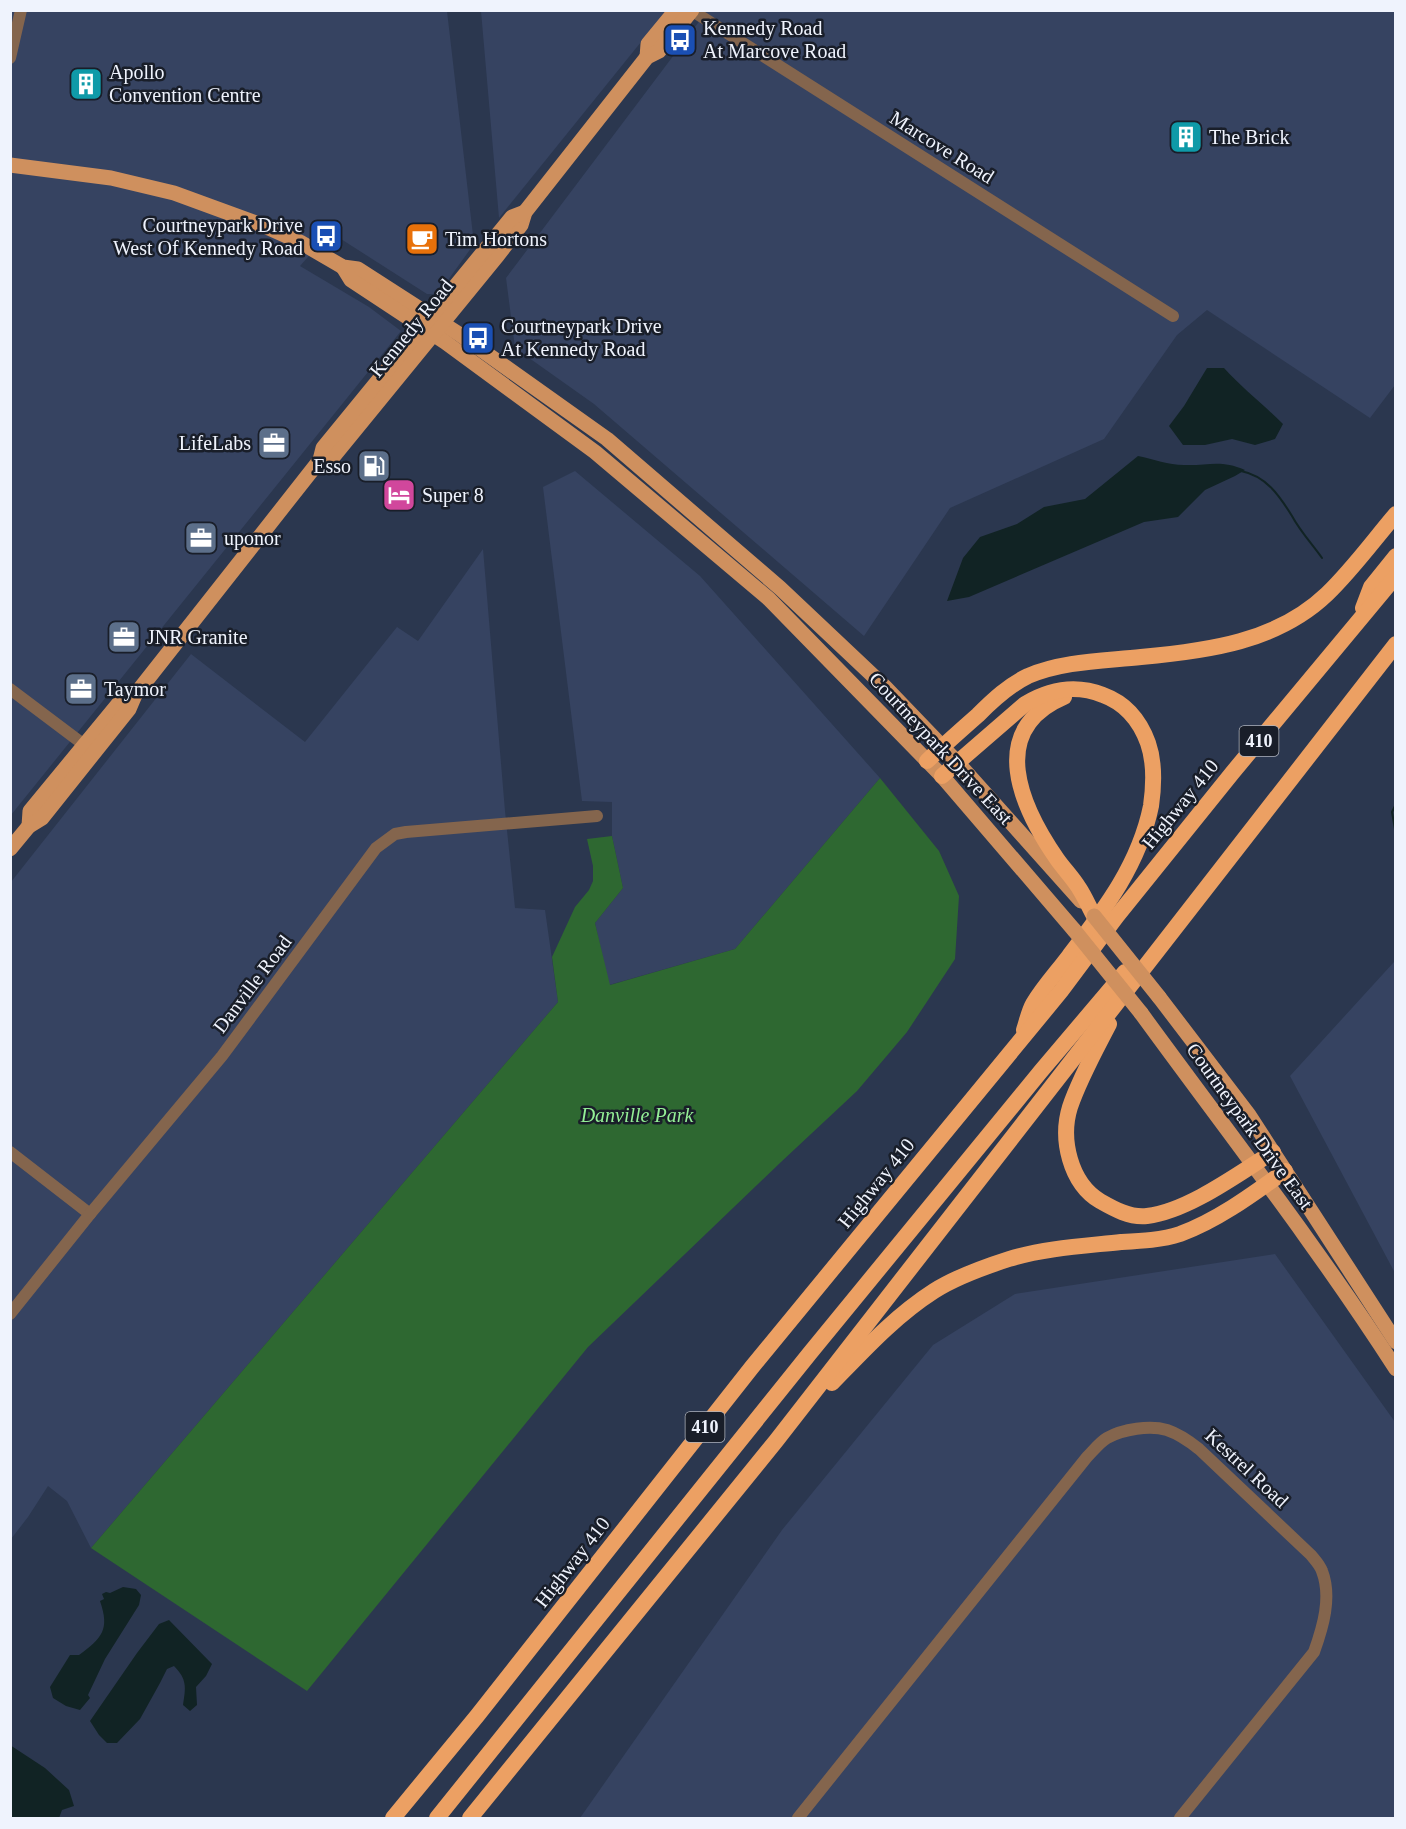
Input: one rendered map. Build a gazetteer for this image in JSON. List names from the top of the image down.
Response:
{
  "streets": {
    "highway": ["410", "Highway 410"],
    "main road": ["Kennedy Road", "Courtneypark Drive East"],
    "street": ["Marcove Road", "Danville Road", "Kestrel Road"]
  },
  "crossings": [
    ["Marcove Road", "Kennedy Road"],
    ["Kennedy Road", "Courtneypark Drive East"]
  ],
  "parks": ["Danville Park"],
  "places": {
    "bus stop": ["Kennedy Road At Marcove Road", "Courtneypark Drive West Of Kennedy Road", "Courtneypark Drive At Kennedy Road"],
    "building": ["Apollo Convention Centre", "The Brick"],
    "cafe": ["Tim Hortons"],
    "office": [
      "LifeLabs",
      "uponor",
      "JNR Granite",
      "Taymor"
    ],
    "fuel station": ["Esso"],
    "hotel": ["Super 8"]
  }
}
